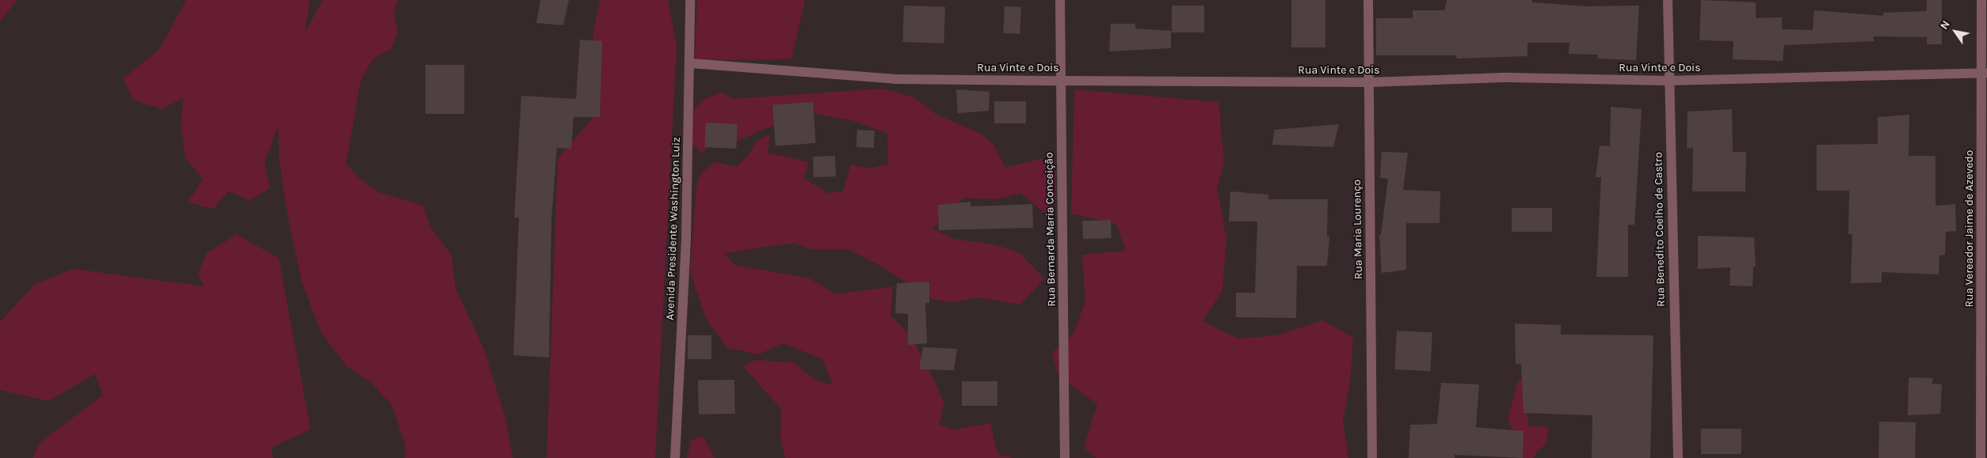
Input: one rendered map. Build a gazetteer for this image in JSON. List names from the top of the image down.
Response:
{
  "streets": {
    "street": [
      "Rua Vinte e Dois",
      "Avenida Presidente Washington Luiz",
      "Rua Vereador Jaime de Azevedo",
      "Rua Bernarda Maria Conceição",
      "Rua Maria Lourenço",
      "Rua Benedito Coelho de Castro"
    ]
  },
  "crossings": [
    ["Rua Vinte e Dois", "Avenida Presidente Washington Luiz"],
    ["Rua Vinte e Dois", "Rua Vereador Jaime de Azevedo"],
    ["Rua Vinte e Dois", "Rua Bernarda Maria Conceição"],
    ["Rua Vinte e Dois", "Rua Maria Lourenço"],
    ["Rua Vinte e Dois", "Rua Benedito Coelho de Castro"]
  ],
  "north": "top left"
}
